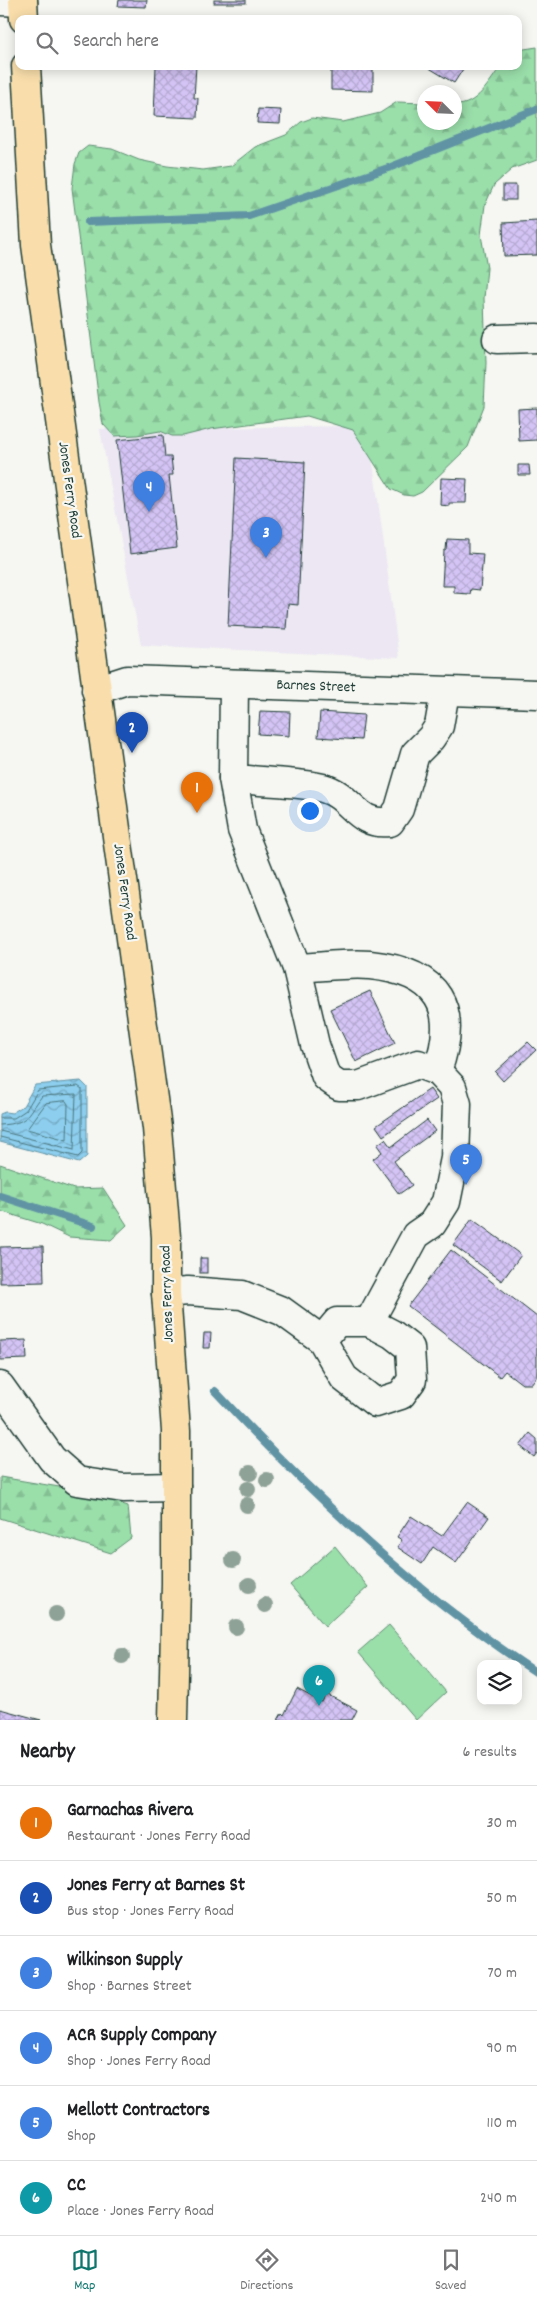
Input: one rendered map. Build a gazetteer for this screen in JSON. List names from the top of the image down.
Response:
{
  "streets": {
    "main road": ["Jones Ferry Road"],
    "street": ["Barnes Street"]
  },
  "crossings": [
    ["Jones Ferry Road", "Barnes Street"]
  ],
  "north": "top left",
  "page": {
    "search": "Search here",
    "pins": [
      "4",
      "3",
      "2",
      "1",
      "5",
      "6"
    ],
    "heading": ["Nearby", "6 results"],
    "list": [
      {
        "mark": "1",
        "name": "Garnachas Rivera",
        "note": "Restaurant · Jones Ferry Road",
        "value": "30 m"
      },
      {
        "mark": "2",
        "name": "Jones Ferry at Barnes St",
        "note": "Bus stop · Jones Ferry Road",
        "value": "50 m"
      },
      {
        "mark": "3",
        "name": "Wilkinson Supply",
        "note": "Shop · Barnes Street",
        "value": "70 m"
      },
      {
        "mark": "4",
        "name": "ACR Supply Company",
        "note": "Shop · Jones Ferry Road",
        "value": "90 m"
      },
      {
        "mark": "5",
        "name": "Mellott Contractors",
        "note": "Shop",
        "value": "110 m"
      },
      {
        "mark": "6",
        "name": "CC",
        "note": "Place · Jones Ferry Road",
        "value": "240 m"
      }
    ],
    "nav": ["Map", "Directions", "Saved"]
  }
}
